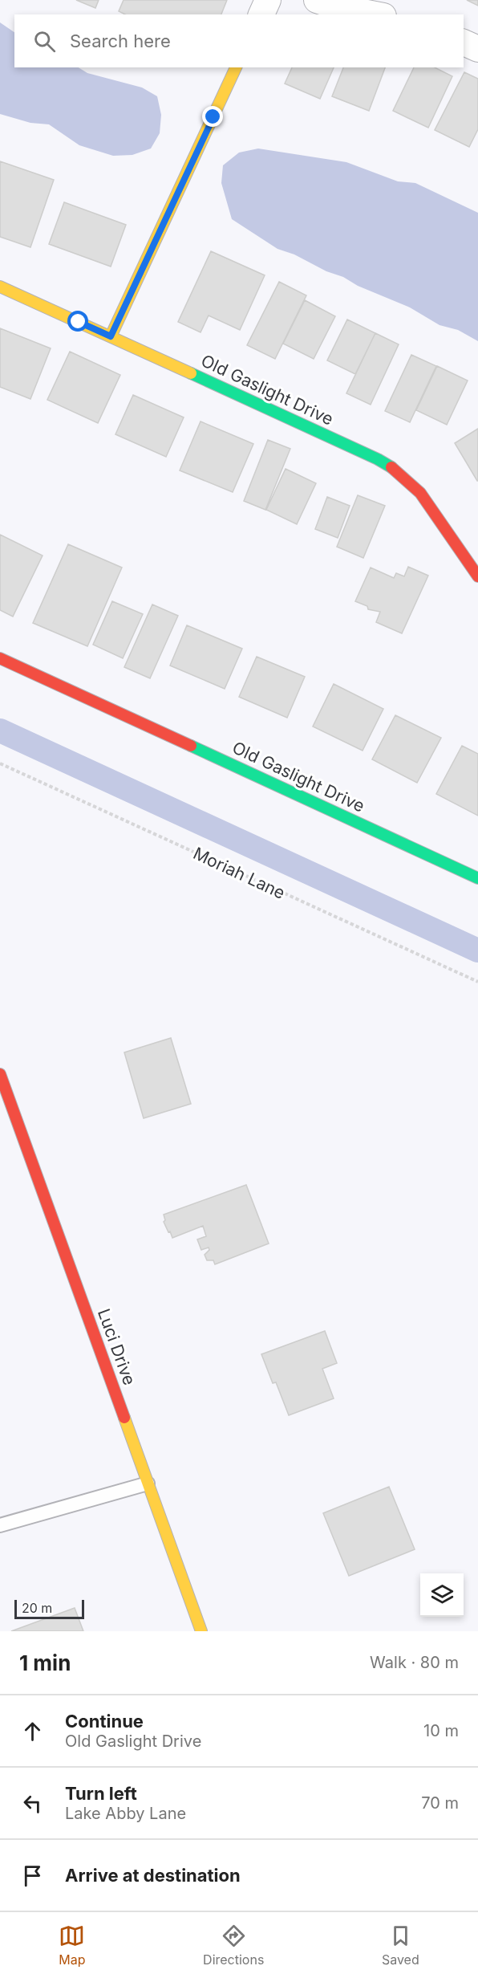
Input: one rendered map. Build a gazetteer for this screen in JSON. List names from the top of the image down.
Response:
{
  "streets": {
    "street": ["Old Gaslight Drive", "Luci Drive"],
    "path": ["Moriah Lane"]
  },
  "scale_bar": "20 m",
  "page": {
    "search": "Search here",
    "scale": "20 m",
    "heading": ["1 min", "Walk · 80 m"],
    "list": [
      ["Continue", "Old Gaslight Drive", "10 m"],
      ["Turn left", "Lake Abby Lane", "70 m"],
      "Arrive at destination"
    ],
    "nav": ["Map", "Directions", "Saved"]
  }
}
